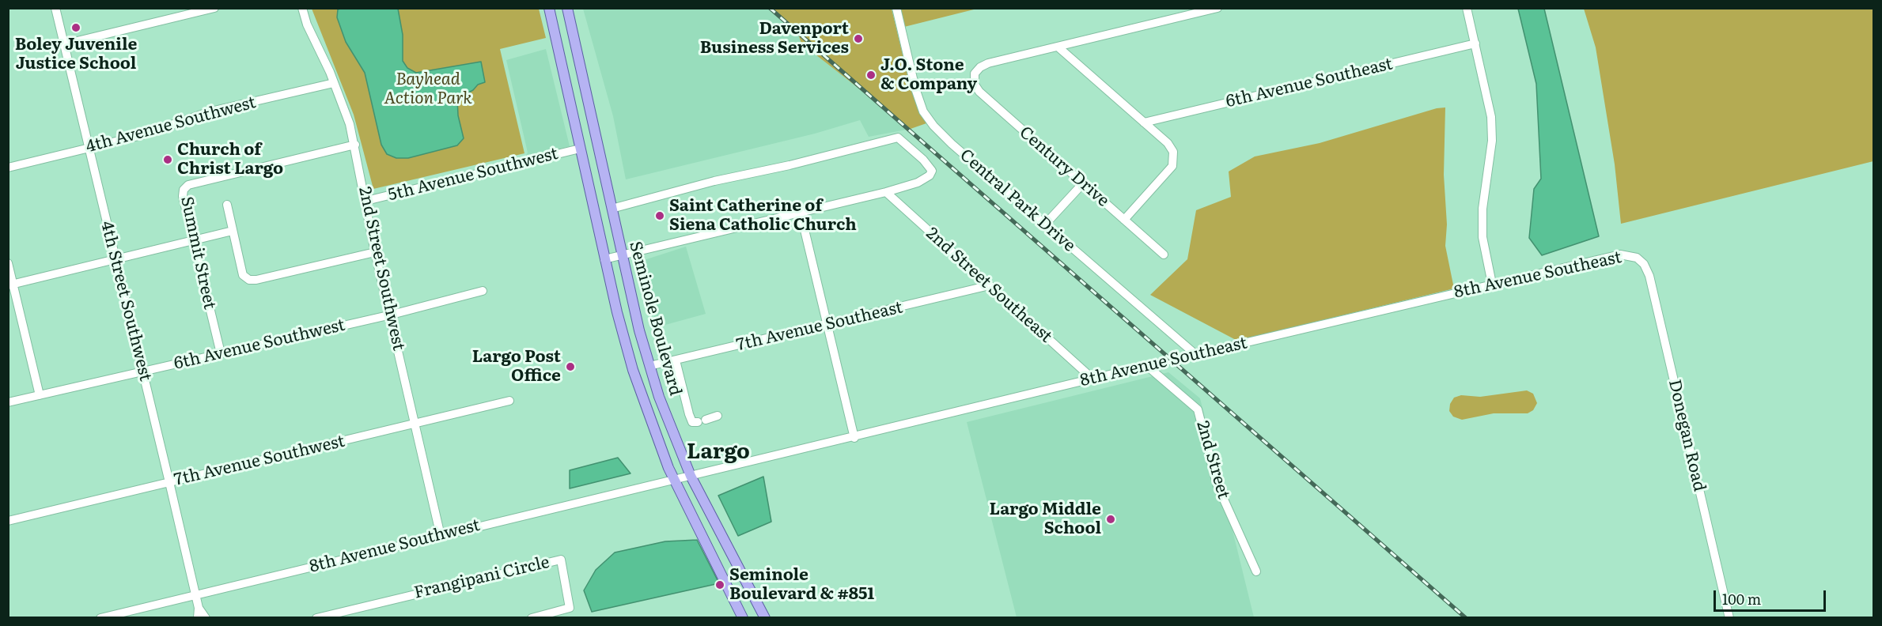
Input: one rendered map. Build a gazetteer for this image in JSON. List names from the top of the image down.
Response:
{
  "streets": {
    "main road": ["Seminole Boulevard"],
    "street": [
      "6th Avenue Southeast",
      "4th Avenue Southwest",
      "Century Drive",
      "5th Avenue Southwest",
      "Central Park Drive",
      "Summit Street",
      "2nd Street Southwest",
      "8th Avenue Southeast",
      "2nd Street Southeast",
      "4th Street Southwest",
      "7th Avenue Southeast",
      "6th Avenue Southwest",
      "Donegan Road",
      "2nd Street",
      "7th Avenue Southwest",
      "8th Avenue Southwest",
      "Frangipani Circle"
    ]
  },
  "crossings": [
    ["4th Avenue Southwest", "2nd Street Southwest"],
    ["4th Avenue Southwest", "4th Street Southwest"],
    ["5th Avenue Southwest", "2nd Street Southwest"],
    ["5th Avenue Southwest", "Seminole Boulevard"],
    ["Central Park Drive", "8th Avenue Southeast"],
    ["Summit Street", "2nd Street Southwest"],
    ["Summit Street", "6th Avenue Southwest"],
    ["2nd Street Southwest", "6th Avenue Southwest"],
    ["2nd Street Southwest", "7th Avenue Southwest"],
    ["2nd Street Southwest", "8th Avenue Southwest"],
    ["8th Avenue Southeast", "2nd Street Southeast"],
    ["8th Avenue Southeast", "Seminole Boulevard"],
    ["8th Avenue Southeast", "Donegan Road"],
    ["8th Avenue Southeast", "2nd Street"],
    ["8th Avenue Southeast", "8th Avenue Southwest"],
    ["2nd Street Southeast", "7th Avenue Southeast"],
    ["4th Street Southwest", "6th Avenue Southwest"],
    ["4th Street Southwest", "7th Avenue Southwest"],
    ["4th Street Southwest", "8th Avenue Southwest"],
    ["Seminole Boulevard", "7th Avenue Southeast"],
    ["Seminole Boulevard", "8th Avenue Southwest"]
  ],
  "districts": ["Largo"],
  "parks": ["Bayhead Action Park"],
  "places": [
    "Boley Juvenile Justice School",
    "Davenport Business Services",
    "J.O. Stone & Company",
    "Church of Christ Largo",
    "Saint Catherine of Siena Catholic Church",
    "Largo Post Office",
    "Largo Middle School",
    "Seminole Boulevard & #851"
  ],
  "scale_bar": "100 m"
}
